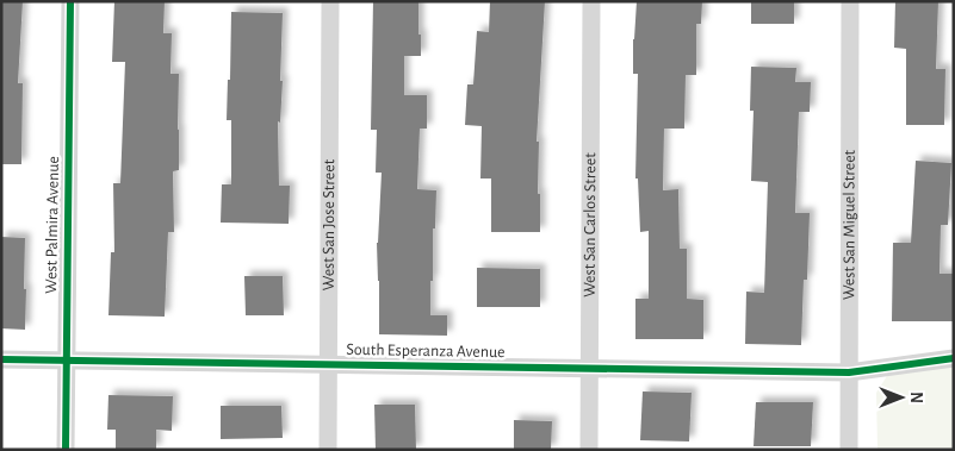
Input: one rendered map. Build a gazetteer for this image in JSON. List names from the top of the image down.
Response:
{
  "streets": {
    "street": [
      "West Palmira Avenue",
      "West San Jose Street",
      "West San Carlos Street",
      "West San Miguel Street",
      "South Esperanza Avenue"
    ]
  },
  "crossings": [
    ["West Palmira Avenue", "South Esperanza Avenue"],
    ["West San Jose Street", "South Esperanza Avenue"],
    ["West San Carlos Street", "South Esperanza Avenue"],
    ["West San Miguel Street", "South Esperanza Avenue"]
  ],
  "north": "right"
}
